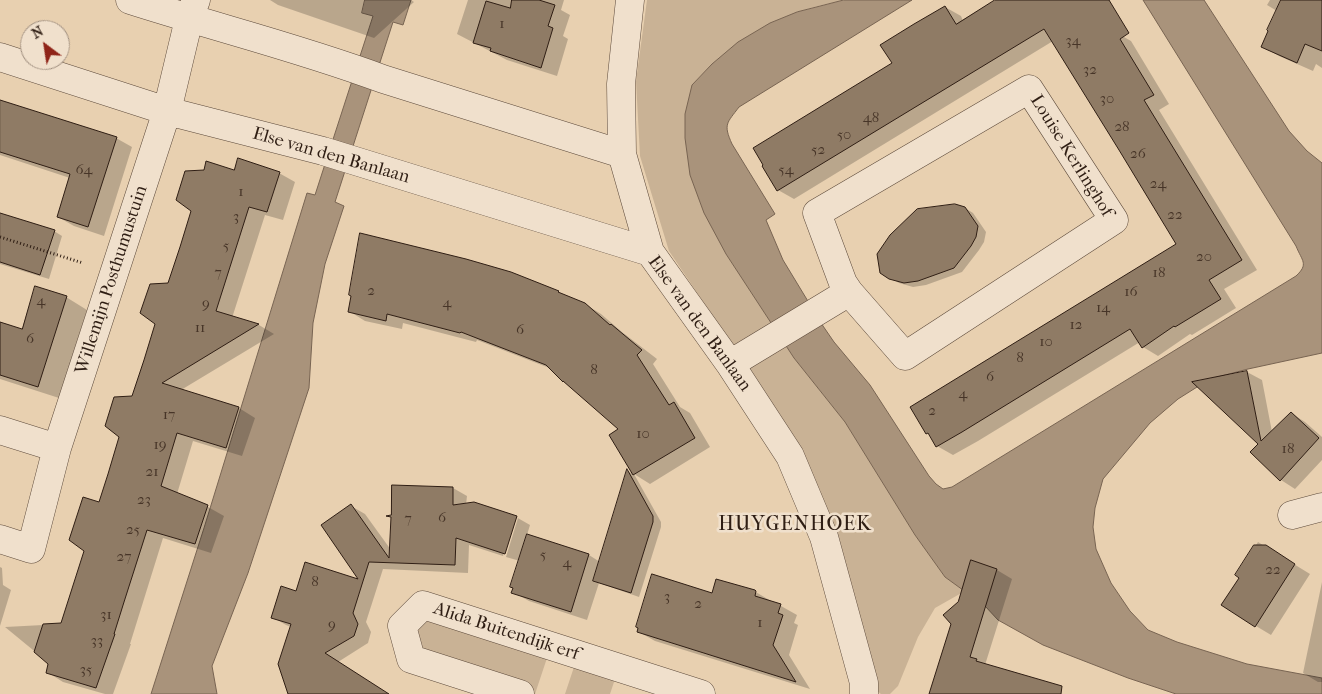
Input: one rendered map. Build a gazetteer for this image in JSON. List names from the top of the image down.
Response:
{
  "streets": {
    "street": [
      "Else van den Banlaan",
      "Louise Kerlinghof",
      "Willemijn Posthumustuin",
      "Alida Buitendijk erf"
    ]
  },
  "crossings": [
    ["Else van den Banlaan", "Willemijn Posthumustuin"]
  ],
  "districts": ["HUYGENHOEK"],
  "house_numbers": [
    "1",
    "34",
    "32",
    "30",
    "48",
    "28",
    "50",
    "52",
    "26",
    "64",
    "54",
    "24",
    "1",
    "22",
    "3",
    "5",
    "20",
    "7",
    "18",
    "2",
    "16",
    "4",
    "4",
    "9",
    "14",
    "12",
    "11",
    "6",
    "6",
    "10",
    "8",
    "8",
    "6",
    "4",
    "2",
    "17",
    "10",
    "19",
    "18",
    "21",
    "23",
    "6",
    "7",
    "25",
    "5",
    "27",
    "4",
    "22",
    "8",
    "3",
    "2",
    "31",
    "1",
    "9",
    "33",
    "35"
  ],
  "north": "top left"
}
